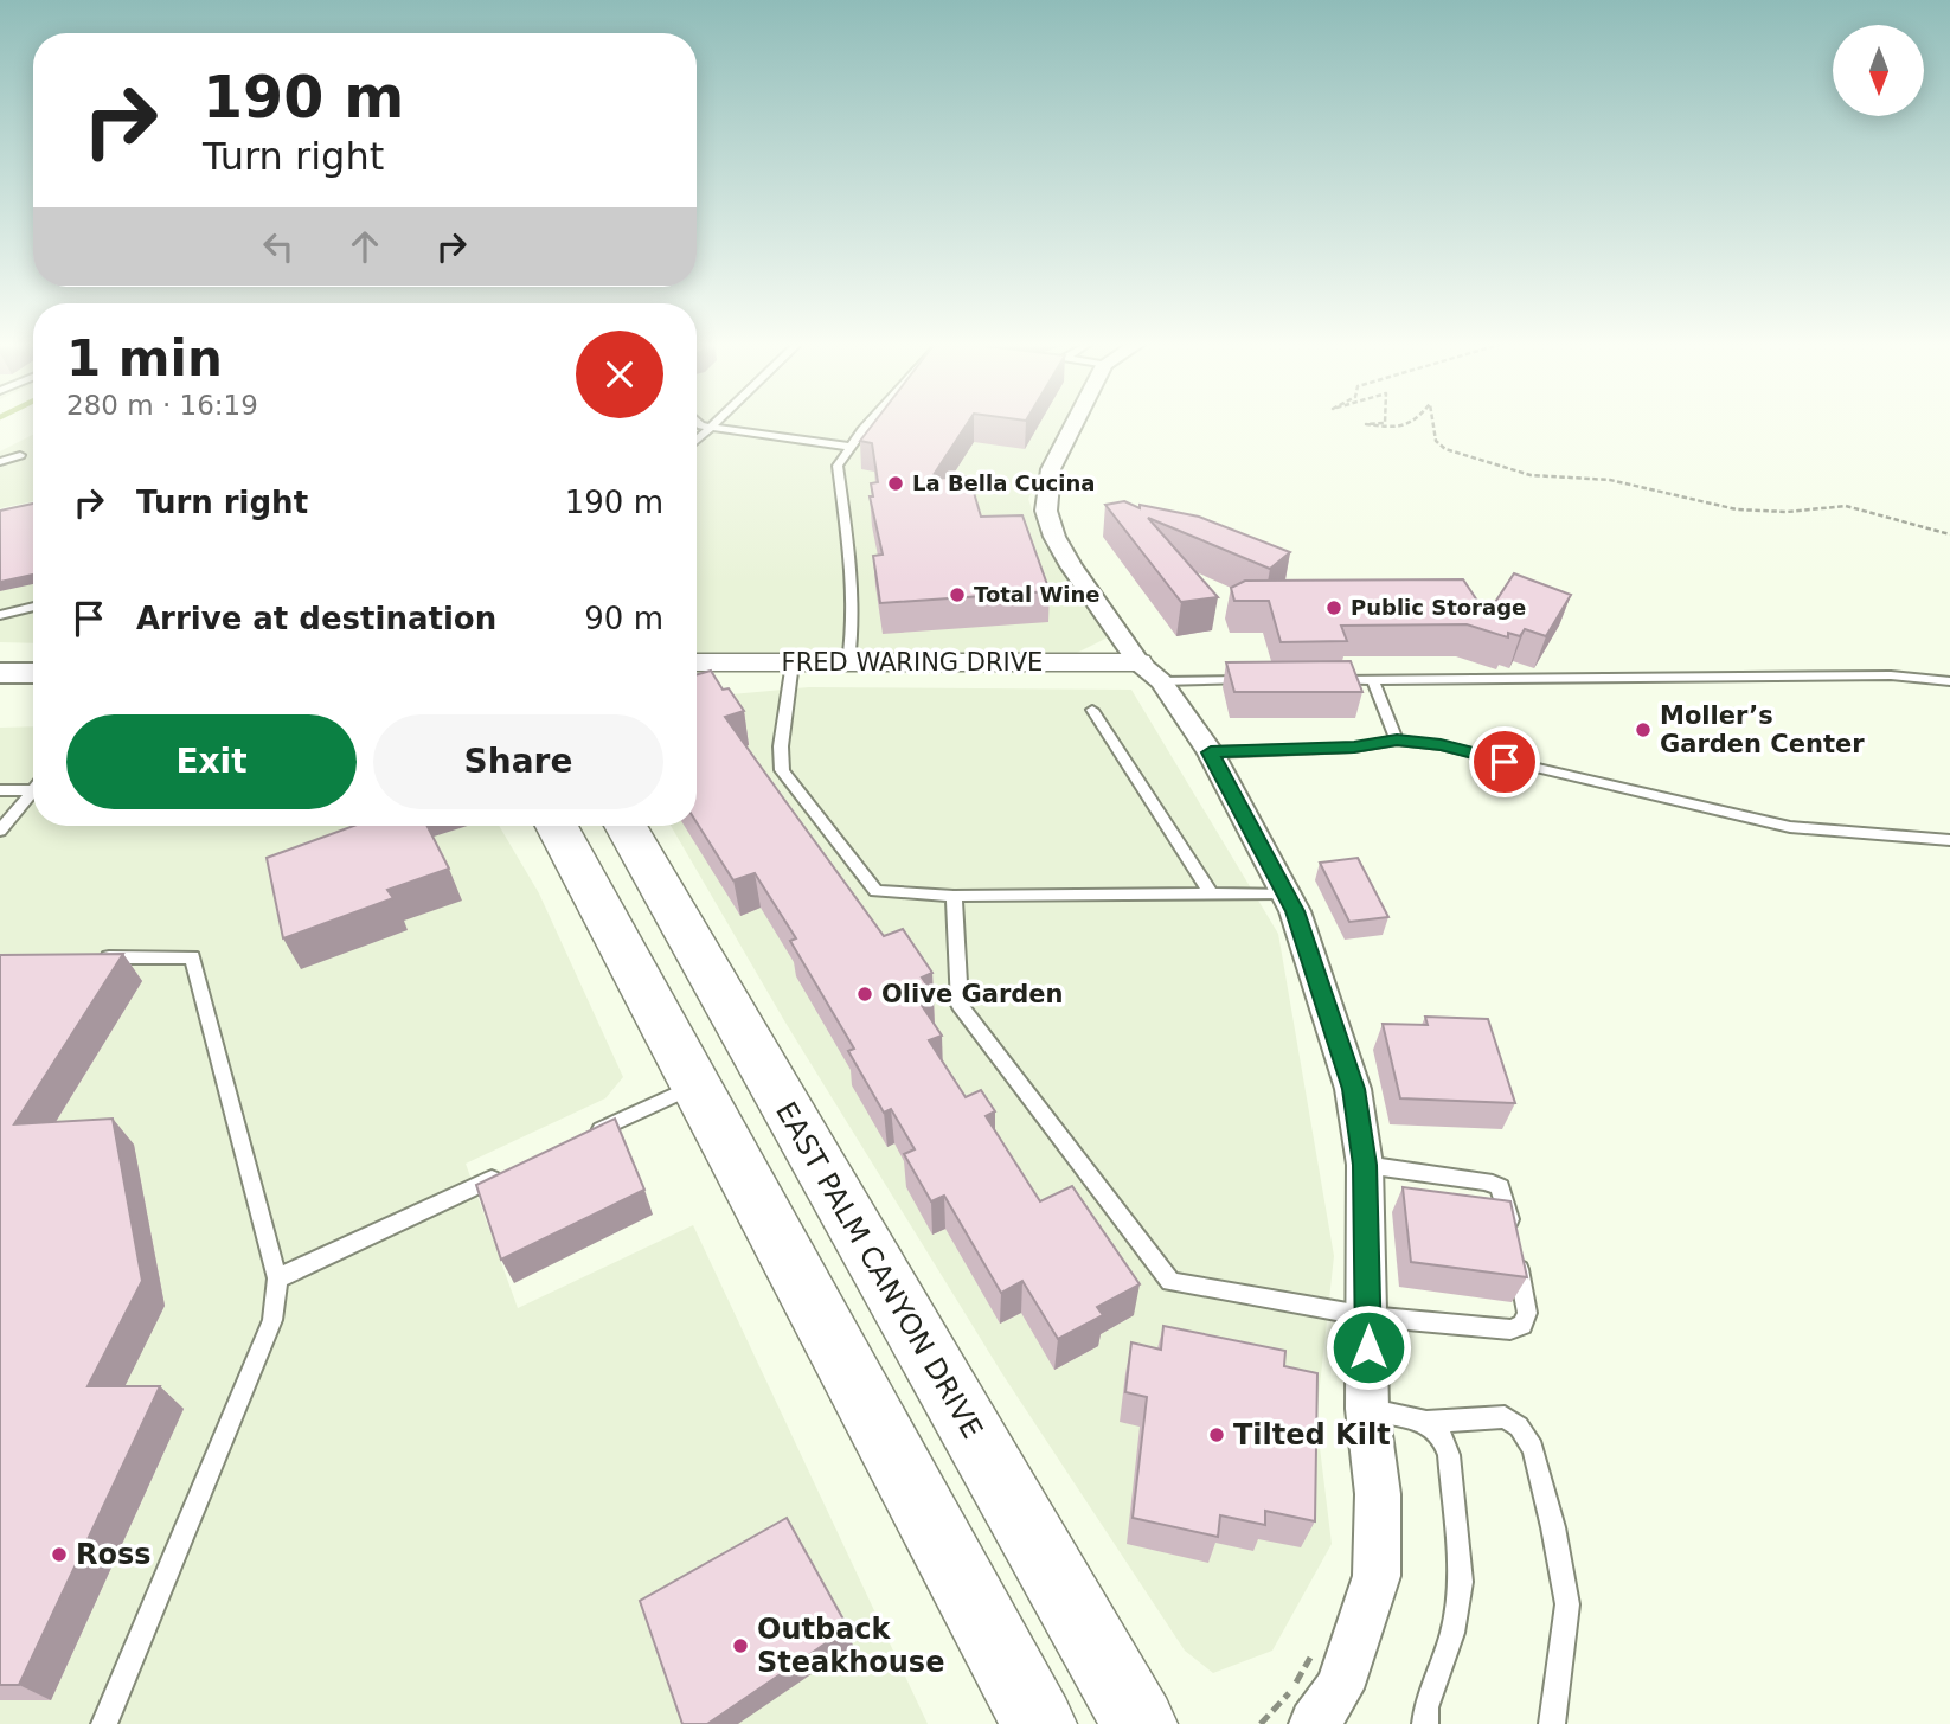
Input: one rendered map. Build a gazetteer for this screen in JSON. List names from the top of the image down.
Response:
{
  "streets": {
    "main road": ["EAST PALM CANYON DRIVE"],
    "street": ["FRED WARING DRIVE"]
  },
  "places": [
    "La Bella Cucina",
    "Total Wine",
    "Public Storage",
    "Moller’s Garden Center",
    "Olive Garden",
    "Tilted Kilt",
    "Ross",
    "Outback Steakhouse"
  ],
  "north": "bottom",
  "page": {
    "turn": ["190 m", "Turn right"],
    "heading": ["1 min", "280 m · 16:19"],
    "list": [
      {
        "name": "Turn right",
        "value": "190 m"
      },
      {
        "name": "Arrive at destination",
        "value": "90 m"
      }
    ],
    "buttons": ["Exit", "Share"]
  }
}
